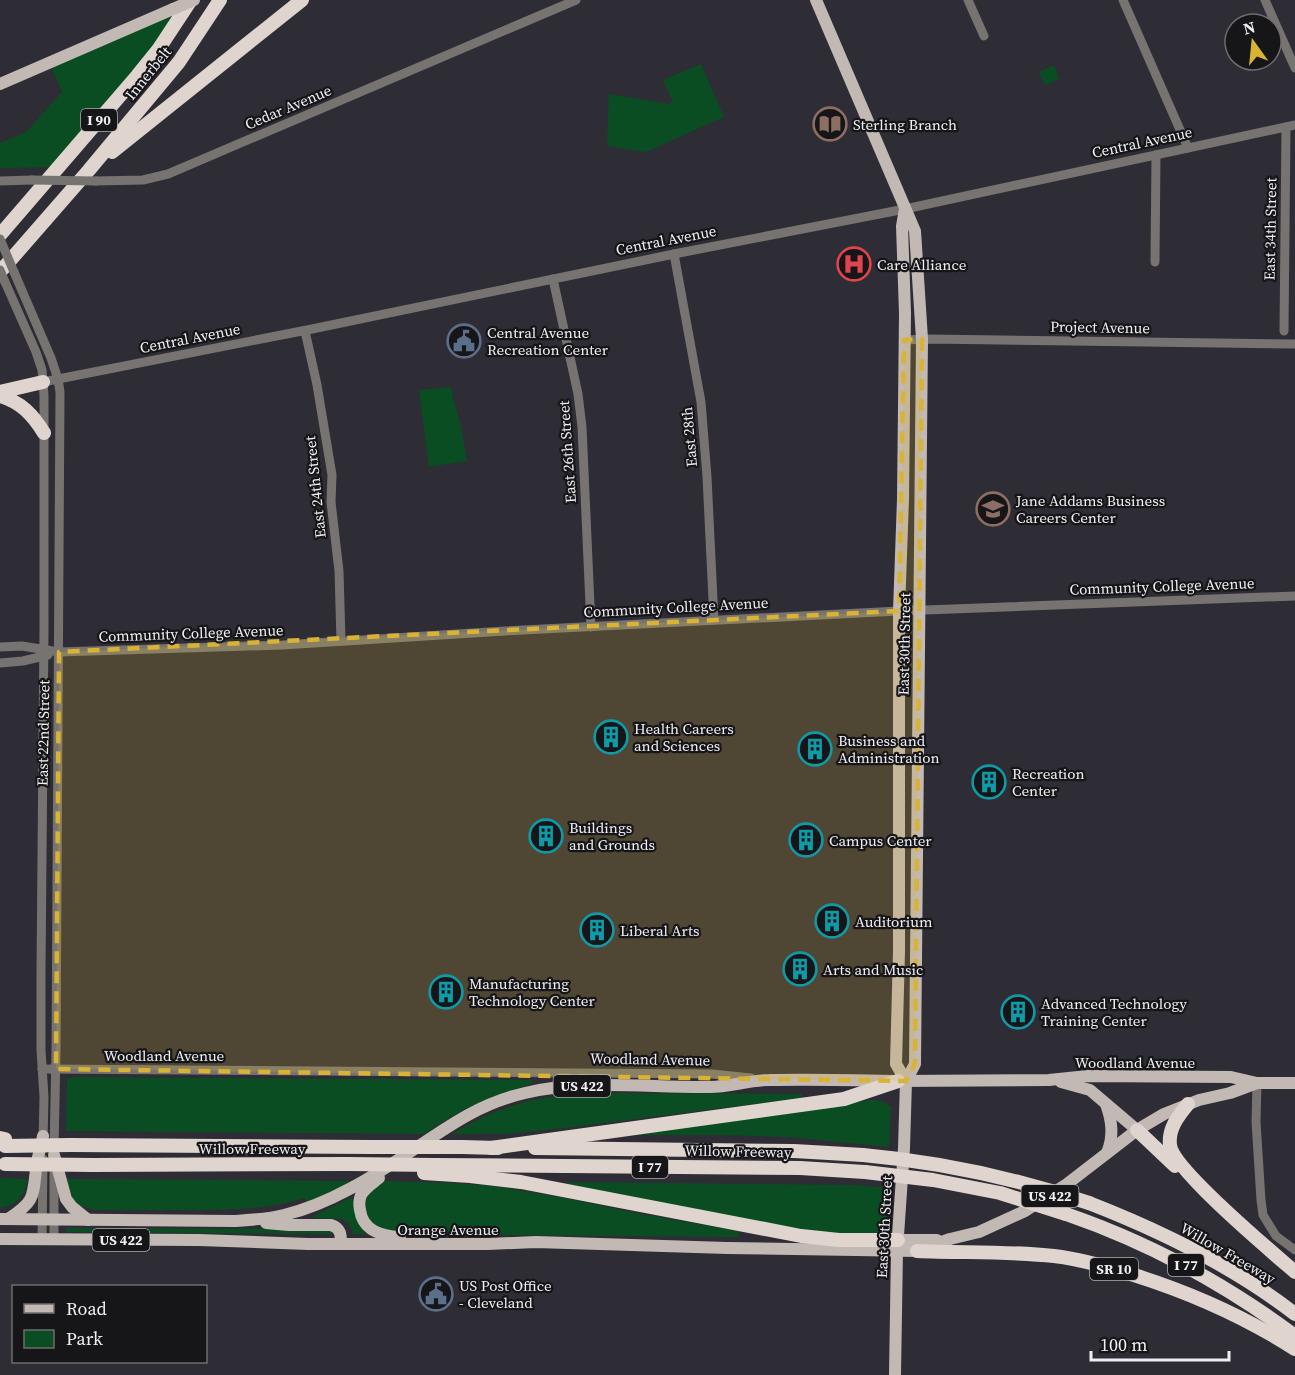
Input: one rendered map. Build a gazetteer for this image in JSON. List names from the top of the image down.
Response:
{
  "streets": {
    "highway": [
      "Innerbelt",
      "I 90",
      "Willow Freeway",
      "I 77",
      "SR 10"
    ],
    "main road": [
      "East 30th Street",
      "Woodland Avenue",
      "US 422",
      "Orange Avenue"
    ],
    "street": [
      "Cedar Avenue",
      "Central Avenue",
      "East 34th Street",
      "Project Avenue",
      "East 28th",
      "East 26th Street",
      "East 24th Street",
      "Community College Avenue",
      "East 22nd Street"
    ]
  },
  "crossings": [
    ["Innerbelt", "Cedar Avenue"],
    ["Innerbelt", "East 22nd Street"],
    ["Central Avenue", "East 34th Street"],
    ["Central Avenue", "East 28th"],
    ["Central Avenue", "East 26th Street"],
    ["Central Avenue", "East 24th Street"],
    ["Central Avenue", "East 30th Street"],
    ["Central Avenue", "East 22nd Street"],
    ["Project Avenue", "East 30th Street"],
    ["East 28th", "Community College Avenue"],
    ["East 26th Street", "Community College Avenue"],
    ["East 24th Street", "Community College Avenue"],
    ["Community College Avenue", "East 30th Street"],
    ["Community College Avenue", "East 22nd Street"],
    ["East 30th Street", "Woodland Avenue"],
    ["East 30th Street", "Orange Avenue"],
    ["East 22nd Street", "Woodland Avenue"],
    ["East 22nd Street", "US 422"],
    ["East 22nd Street", "Orange Avenue"],
    ["Woodland Avenue", "US 422"],
    ["Woodland Avenue", "Orange Avenue"],
    ["Woodland Avenue", "SR 10"]
  ],
  "places": {
    "library": ["Sterling Branch"],
    "hospital": ["Care Alliance"],
    "public building": ["Central Avenue Recreation Center", "US Post Office - Cleveland"],
    "school or university": ["Jane Addams Business Careers Center"],
    "building": [
      "Health Careers and Sciences",
      "Business and Administration",
      "Recreation Center",
      "Buildings and Grounds",
      "Campus Center",
      "Auditorium",
      "Liberal Arts",
      "Arts and Music",
      "Manufacturing Technology Center",
      "Advanced Technology Training Center"
    ]
  },
  "legend": ["Road", "Park"],
  "scale_bar": "100 m",
  "north": "top"
}
